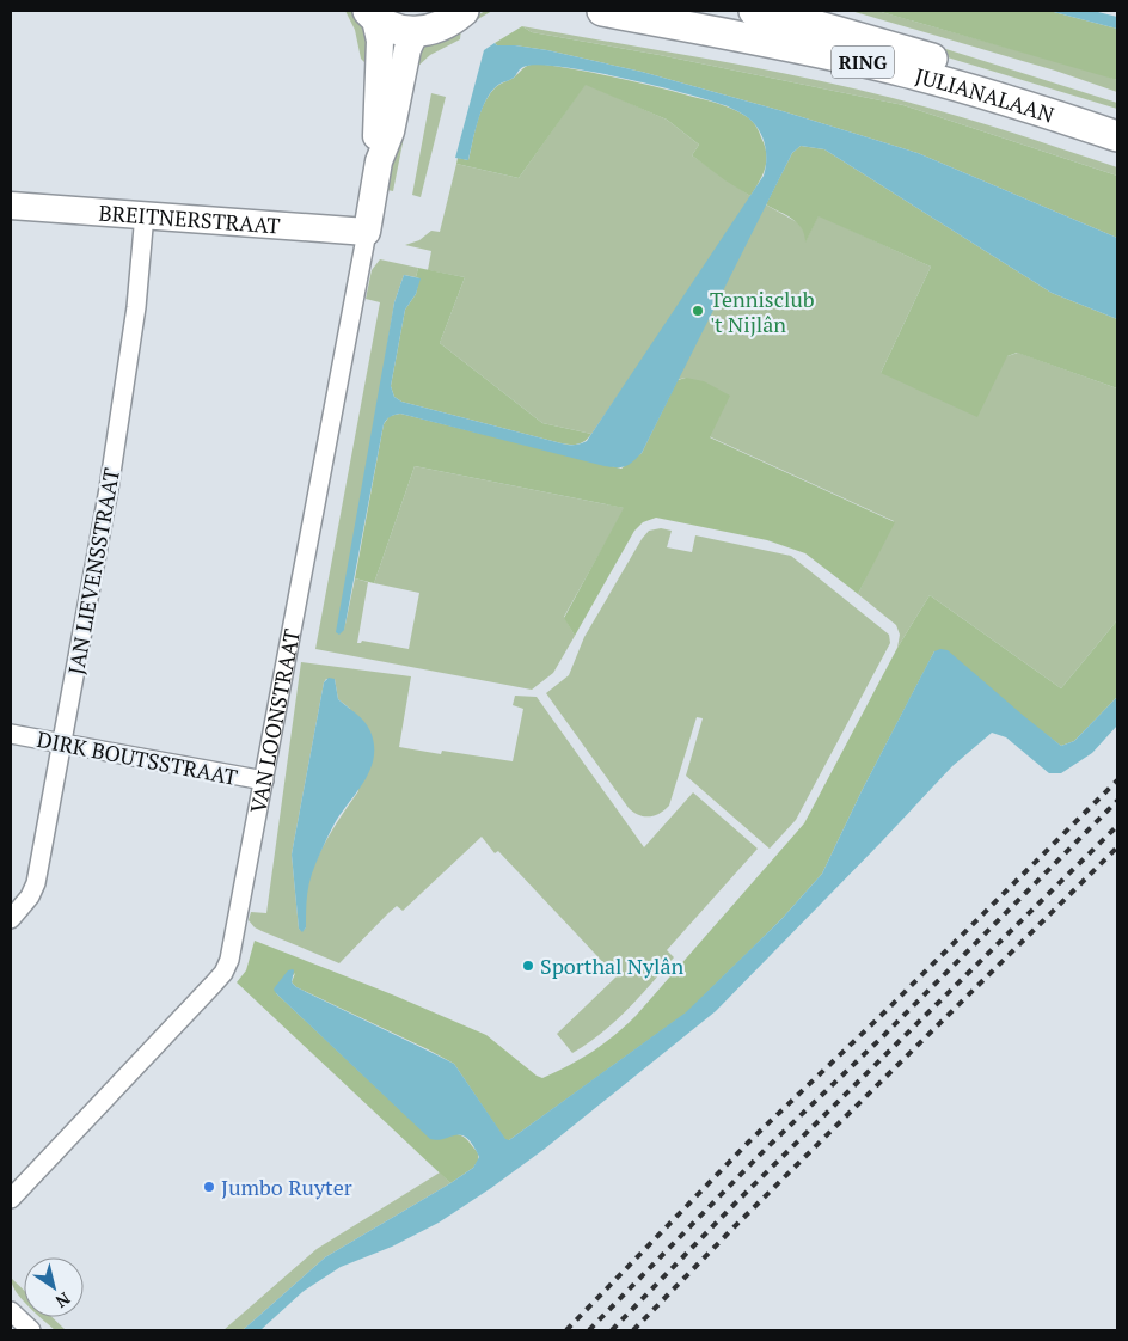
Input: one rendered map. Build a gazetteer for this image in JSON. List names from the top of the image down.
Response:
{
  "streets": {
    "main road": ["RING", "JULIANALAAN"],
    "street": [
      "BREITNERSTRAAT",
      "JAN LIEVENSSTRAAT",
      "VAN LOONSTRAAT",
      "DIRK BOUTSSTRAAT"
    ]
  },
  "crossings": [
    ["BREITNERSTRAAT", "JAN LIEVENSSTRAAT"],
    ["BREITNERSTRAAT", "VAN LOONSTRAAT"],
    ["JAN LIEVENSSTRAAT", "DIRK BOUTSSTRAAT"],
    ["VAN LOONSTRAAT", "DIRK BOUTSSTRAAT"]
  ],
  "places": ["Tennisclub 't Nijlân", "Sporthal Nylân", "Jumbo Ruyter"],
  "north": "bottom right"
}
